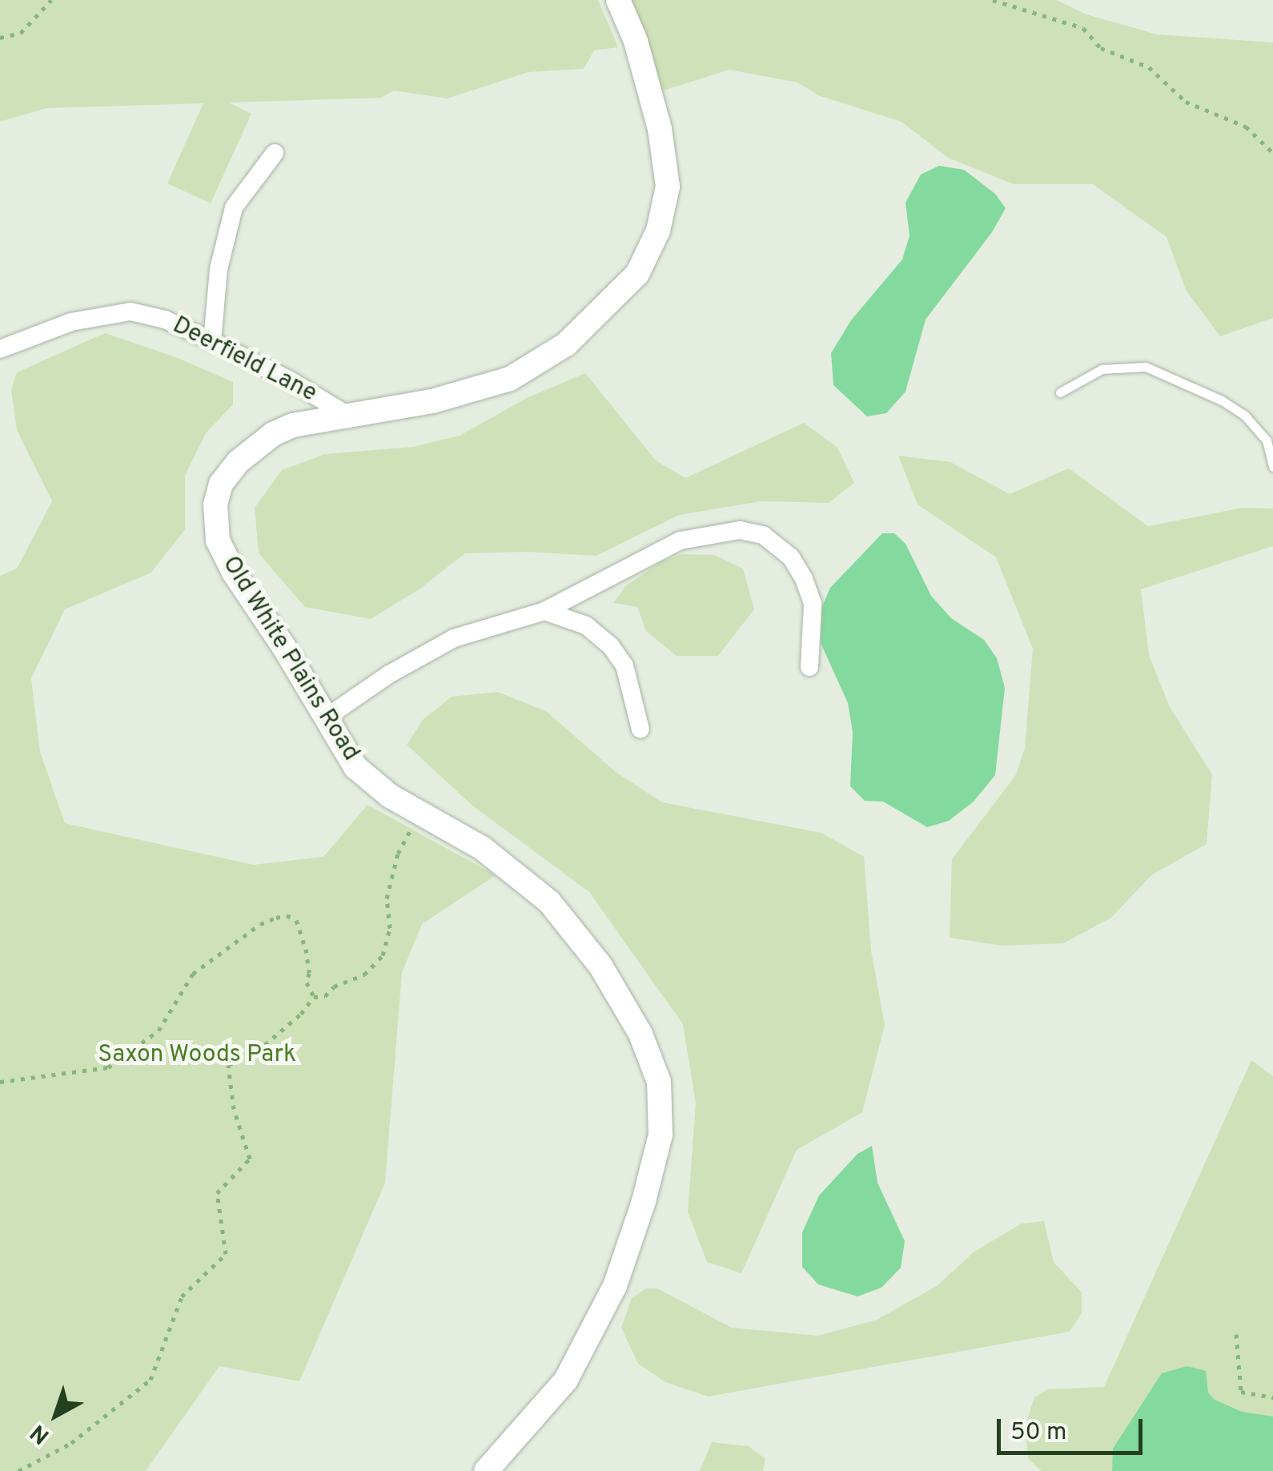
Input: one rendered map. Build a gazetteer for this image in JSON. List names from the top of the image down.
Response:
{
  "streets": {
    "street": ["Deerfield Lane", "Old White Plains Road"]
  },
  "crossings": [
    ["Deerfield Lane", "Old White Plains Road"]
  ],
  "parks": ["Saxon Woods Park"],
  "scale_bar": "50 m",
  "north": "bottom left"
}
